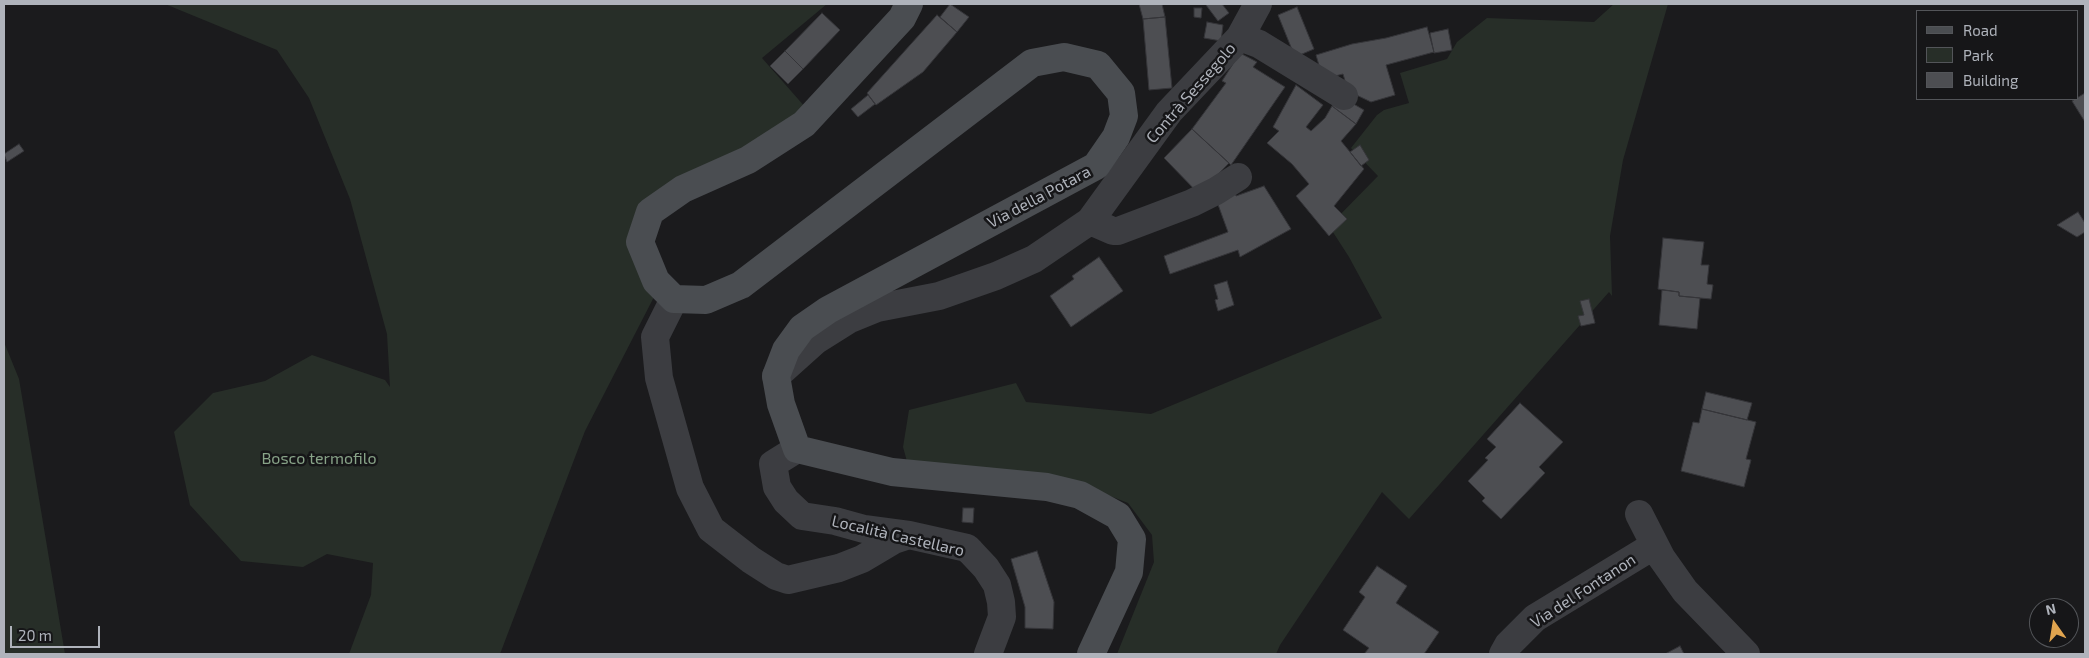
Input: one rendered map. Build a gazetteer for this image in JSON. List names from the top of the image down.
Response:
{
  "streets": {
    "street": [
      "Contrà Sessegolo",
      "Via della Potara",
      "Località Castellaro",
      "Via del Fontanon"
    ]
  },
  "crossings": [
    ["Contrà Sessegolo", "Via della Potara"]
  ],
  "parks": ["Bosco termofilo"],
  "legend": ["Road", "Park", "Building"],
  "scale_bar": "20 m",
  "north": "top"
}
